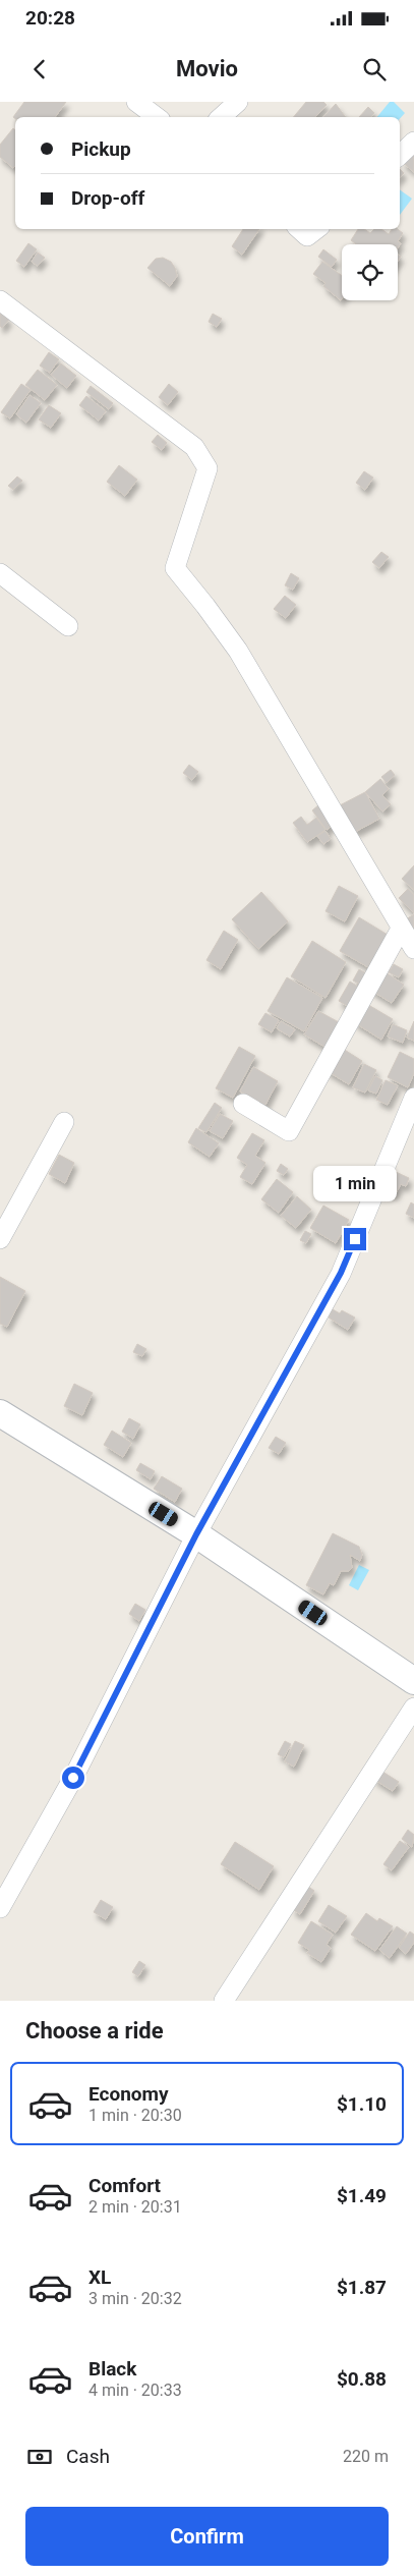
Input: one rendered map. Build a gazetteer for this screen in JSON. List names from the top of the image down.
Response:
{
  "page": {
    "status": "20:28",
    "header": "Movio",
    "banner": ["Pickup", "Drop-off"],
    "bubble": "1 min",
    "heading": "Choose a ride",
    "list": [
      {
        "name": "Economy",
        "note": "1 min · 20:30",
        "value": "$1.10"
      },
      {
        "name": "Comfort",
        "note": "2 min · 20:31",
        "value": "$1.49"
      },
      {
        "name": "XL",
        "note": "3 min · 20:32",
        "value": "$1.87"
      },
      {
        "name": "Black",
        "note": "4 min · 20:33",
        "value": "$0.88"
      }
    ],
    "pay": ["Cash", "220 m"],
    "buttons": "Confirm"
  }
}
